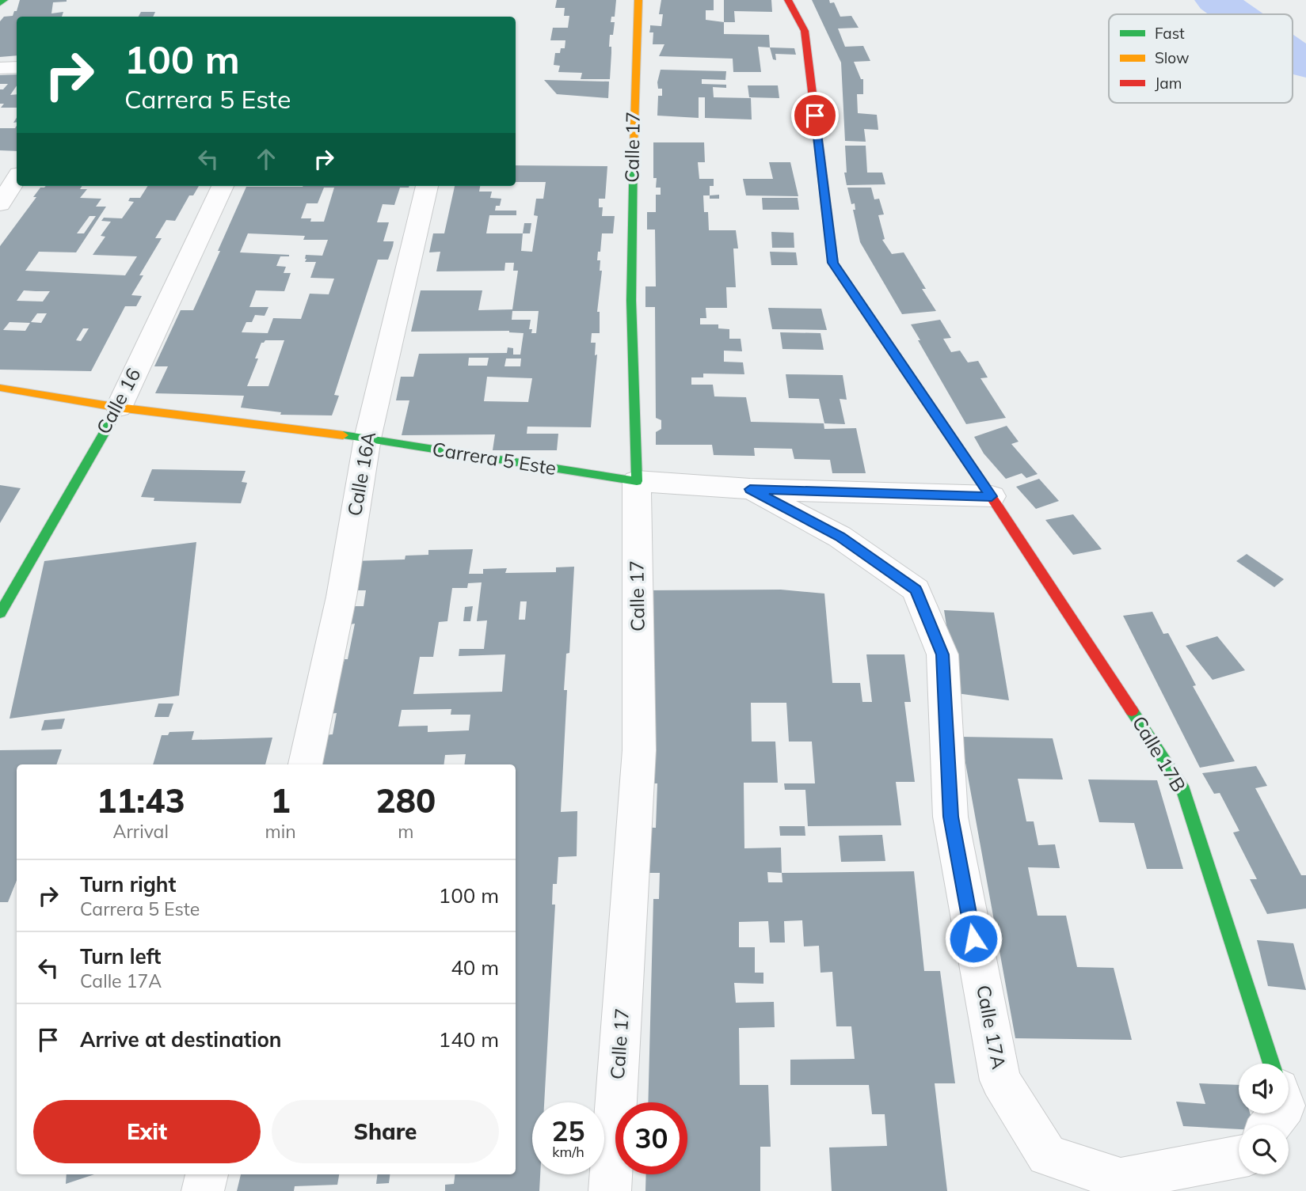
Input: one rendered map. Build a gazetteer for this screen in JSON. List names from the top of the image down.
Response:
{
  "streets": {
    "main road": [
      "Calle 17",
      "Calle 16",
      "Carrera 5 Este",
      "Calle 17B"
    ],
    "street": ["Calle 16A", "Calle 17A"]
  },
  "crossings": [
    ["Calle 17", "Carrera 5 Este"],
    ["Calle 16", "Carrera 5 Este"],
    ["Carrera 5 Este", "Calle 16A"],
    ["Carrera 5 Este", "Calle 17B"],
    ["Carrera 5 Este", "Calle 17A"]
  ],
  "legend": ["Fast", "Slow", "Jam"],
  "page": {
    "turn": ["100 m", "Carrera 5 Este"],
    "eta": [
      "11:43",
      "Arrival",
      "1",
      "min",
      "280",
      "m"
    ],
    "list": [
      {
        "name": "Turn right",
        "note": "Carrera 5 Este",
        "value": "100 m"
      },
      {
        "name": "Turn left",
        "note": "Calle 17A",
        "value": "40 m"
      },
      {
        "name": "Arrive at destination",
        "value": "140 m"
      }
    ],
    "buttons": ["Exit", "Share"],
    "speed": "25 km/h",
    "limit": "30"
  }
}
